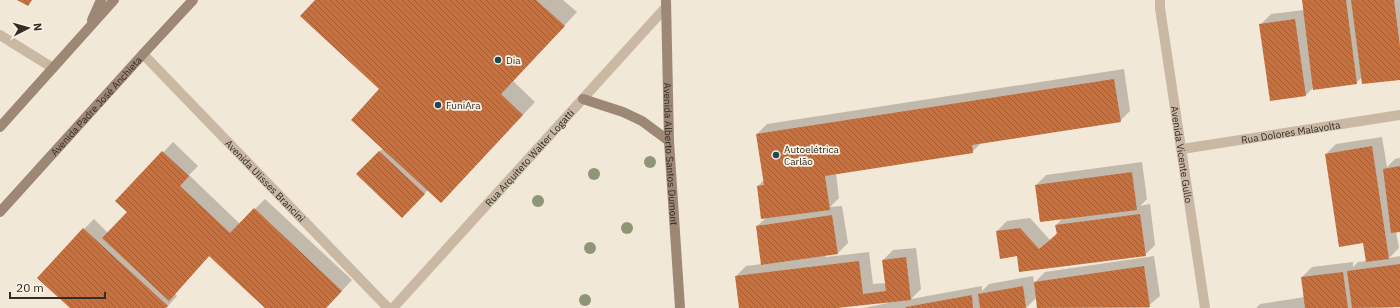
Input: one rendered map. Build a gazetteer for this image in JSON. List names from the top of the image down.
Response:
{
  "streets": {
    "main road": ["Avenida Padre José Anchieta", "Avenida Alberto Santos Dumont"],
    "street": [
      "Rua Dolores Malavolta",
      "Avenida Vicente Gullo",
      "Rua Arquiteto Walter Logatti",
      "Avenida Ulisses Brancini"
    ]
  },
  "crossings": [
    ["Avenida Padre José Anchieta", "Avenida Ulisses Brancini"],
    ["Rua Dolores Malavolta", "Avenida Vicente Gullo"],
    ["Avenida Alberto Santos Dumont", "Rua Arquiteto Walter Logatti"]
  ],
  "places": ["Dia", "FuniAra", "Autoelétrica Carlão"],
  "scale_bar": "20 m",
  "north": "right"
}
